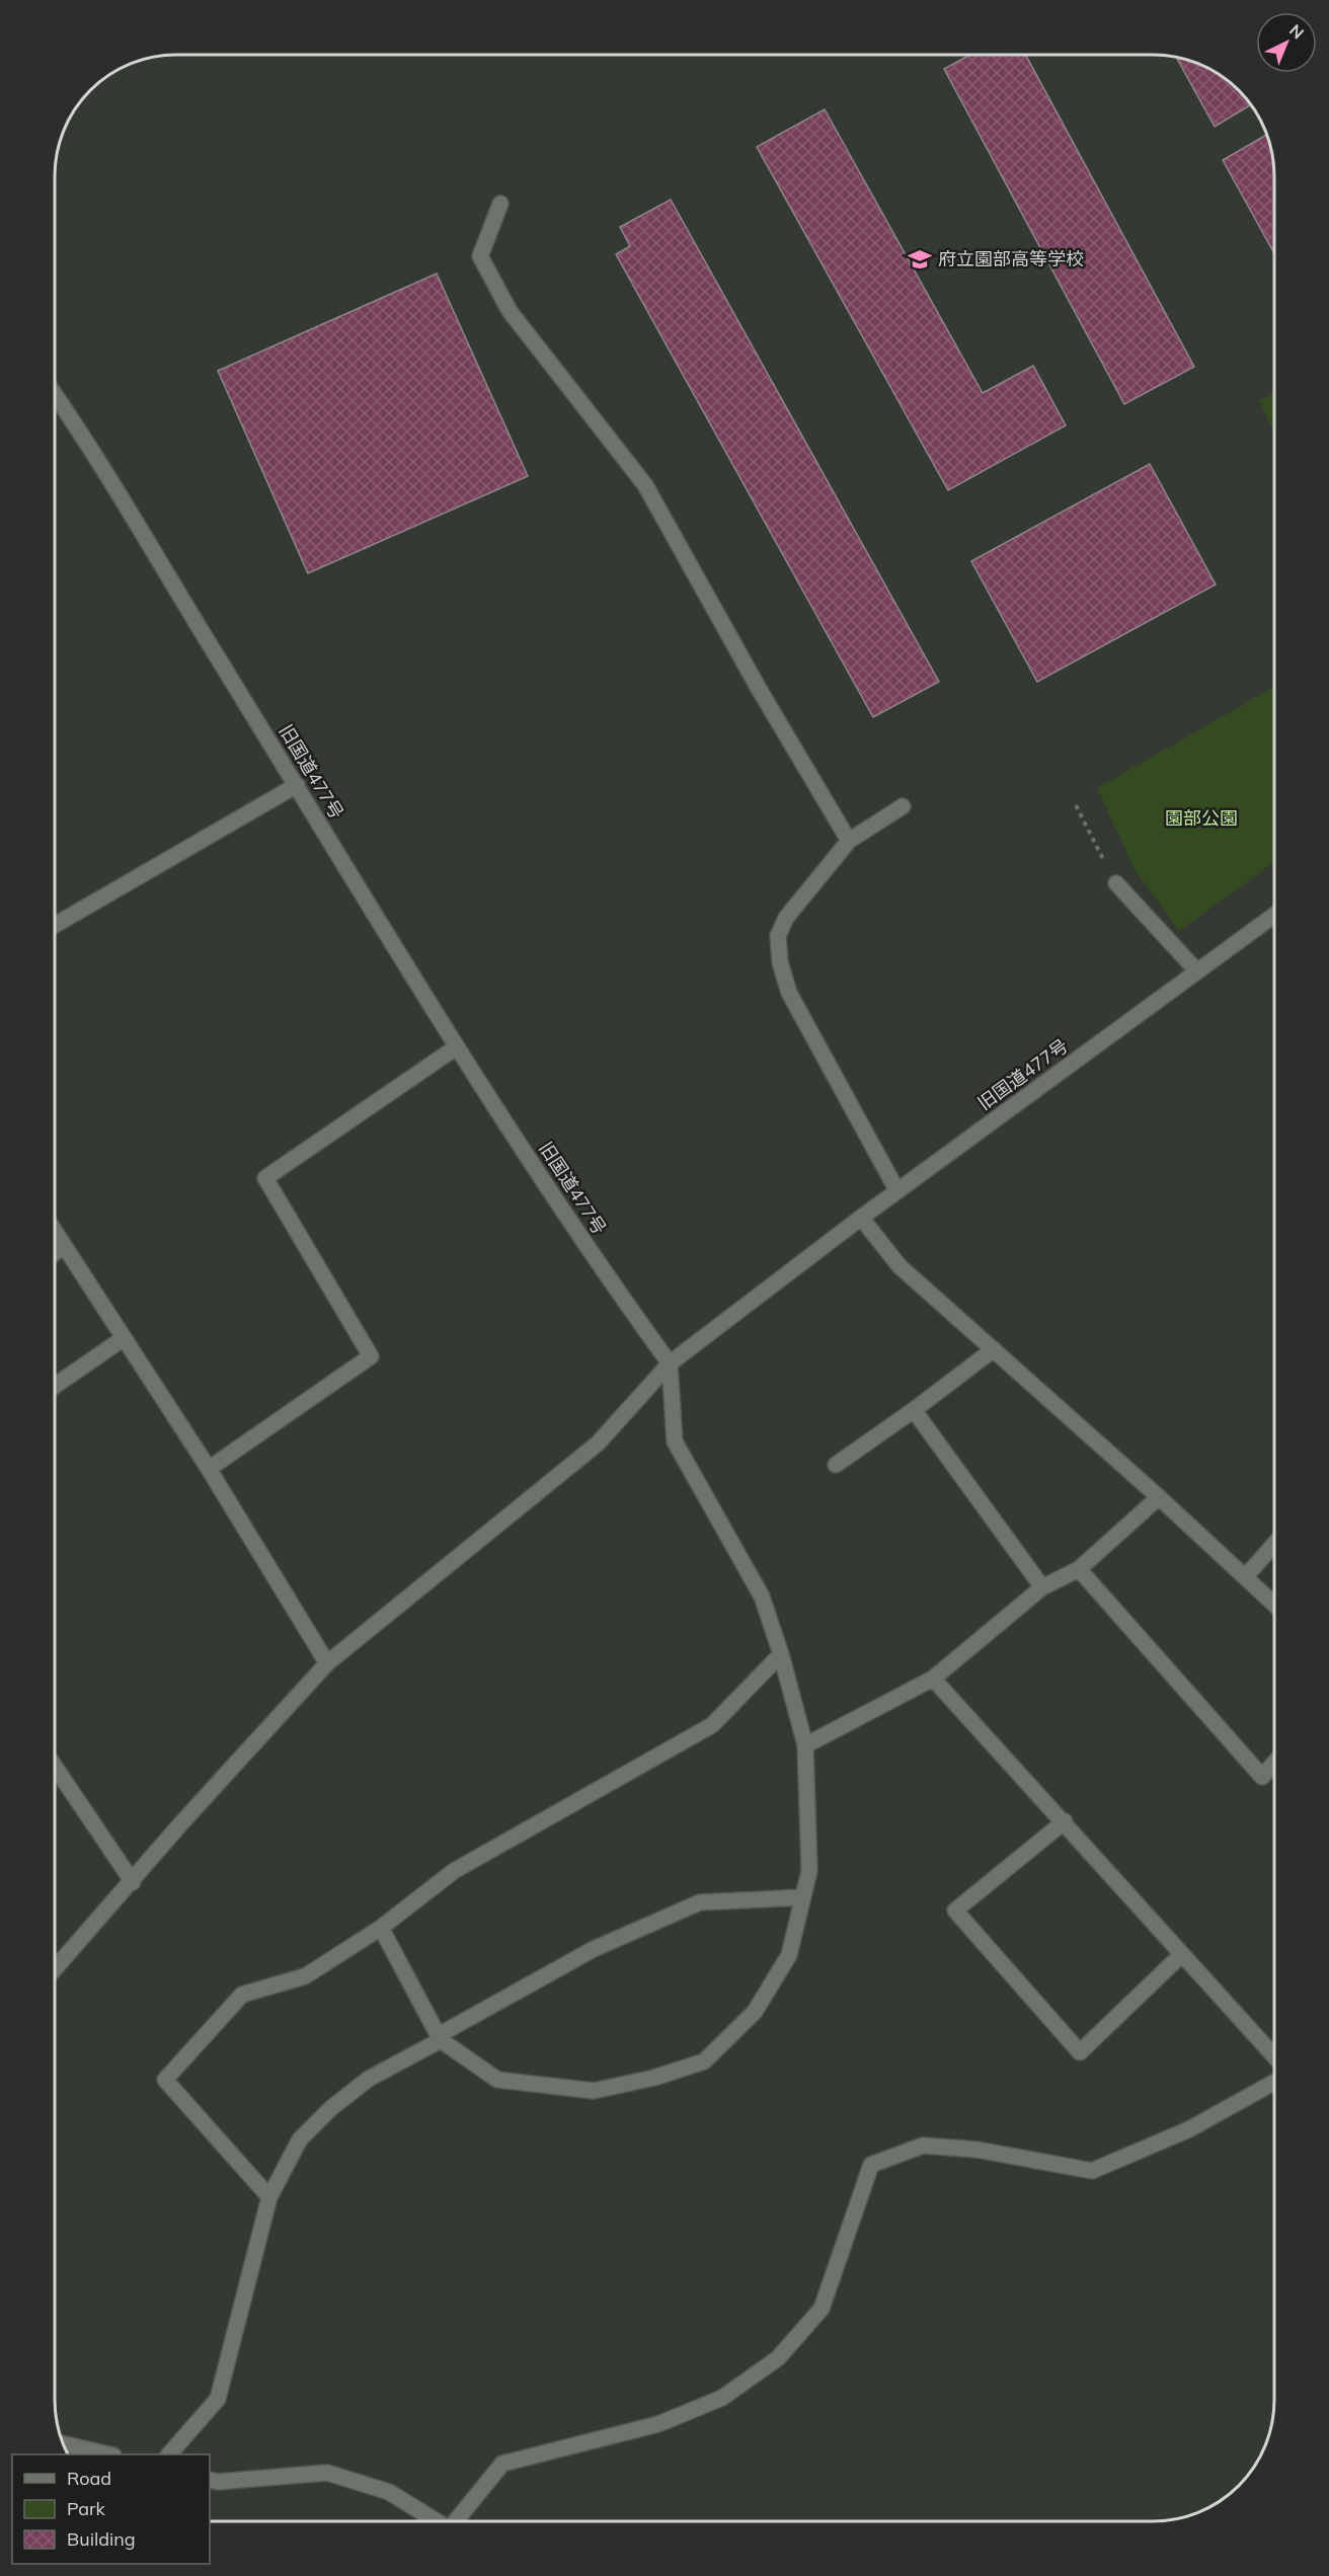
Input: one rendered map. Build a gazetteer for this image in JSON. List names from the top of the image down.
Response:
{
  "streets": {
    "street": ["旧国道477号"]
  },
  "parks": ["園部公園"],
  "places": {
    "school or university": ["府立園部高等学校"]
  },
  "legend": ["Road", "Park", "Building"],
  "north": "top right"
}
